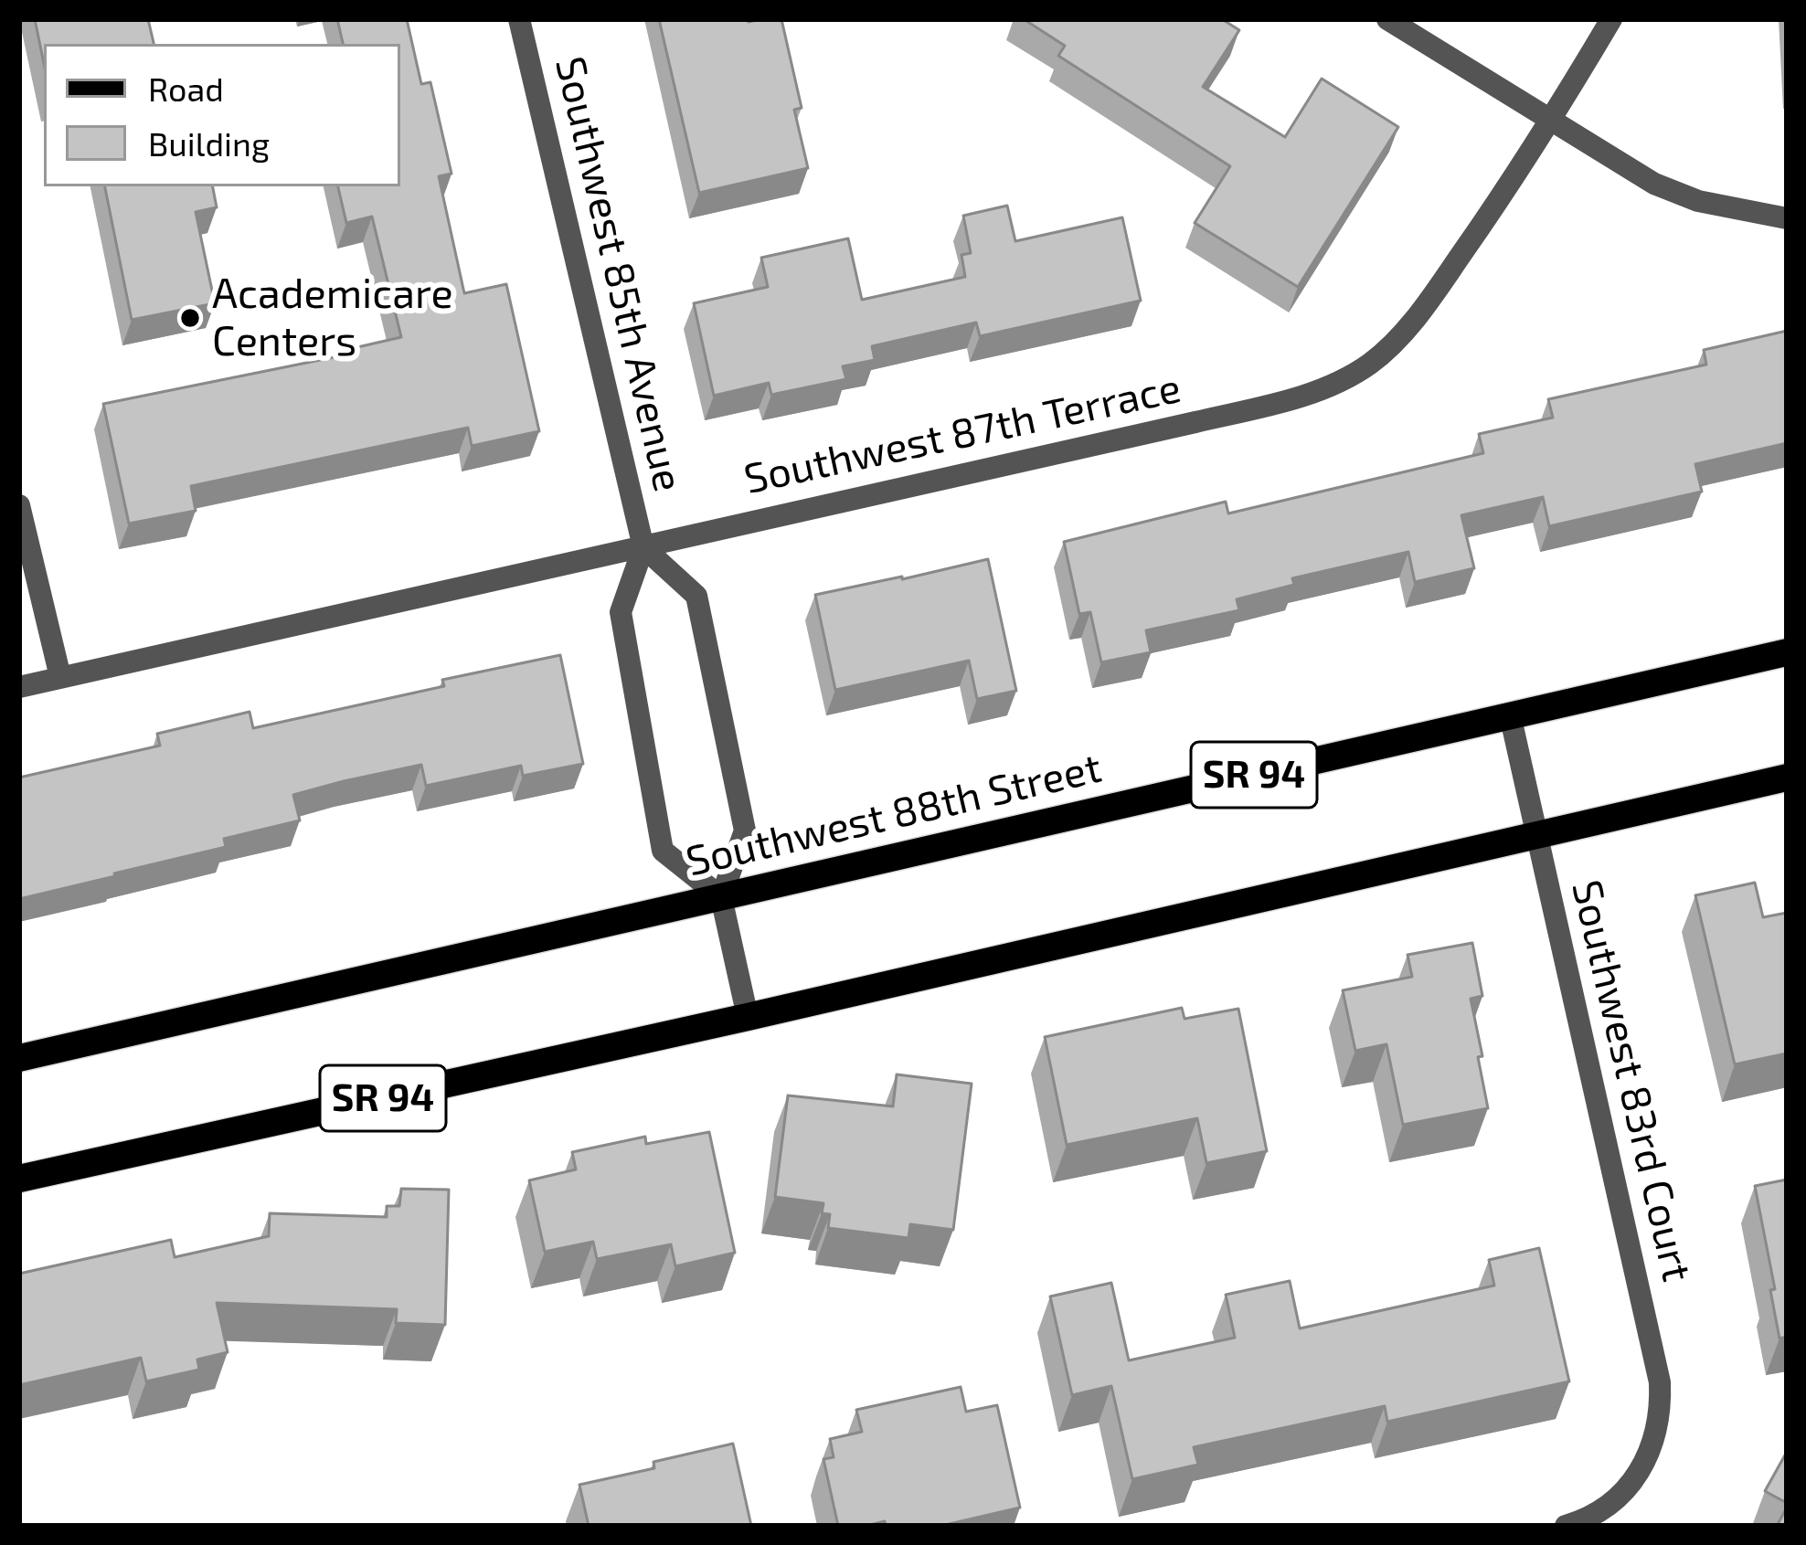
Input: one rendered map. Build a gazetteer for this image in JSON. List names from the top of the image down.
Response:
{
  "streets": {
    "main road": ["SR 94", "Southwest 88th Street"],
    "street": ["Southwest 85th Avenue", "Southwest 87th Terrace", "Southwest 83rd Court"]
  },
  "crossings": [
    ["Southwest 85th Avenue", "Southwest 87th Terrace"],
    ["Southwest 85th Avenue", "Southwest 88th Street"],
    ["SR 94", "Southwest 83rd Court"],
    ["Southwest 88th Street", "Southwest 83rd Court"]
  ],
  "places": ["Academicare Centers"],
  "legend": ["Road", "Building"]
}
